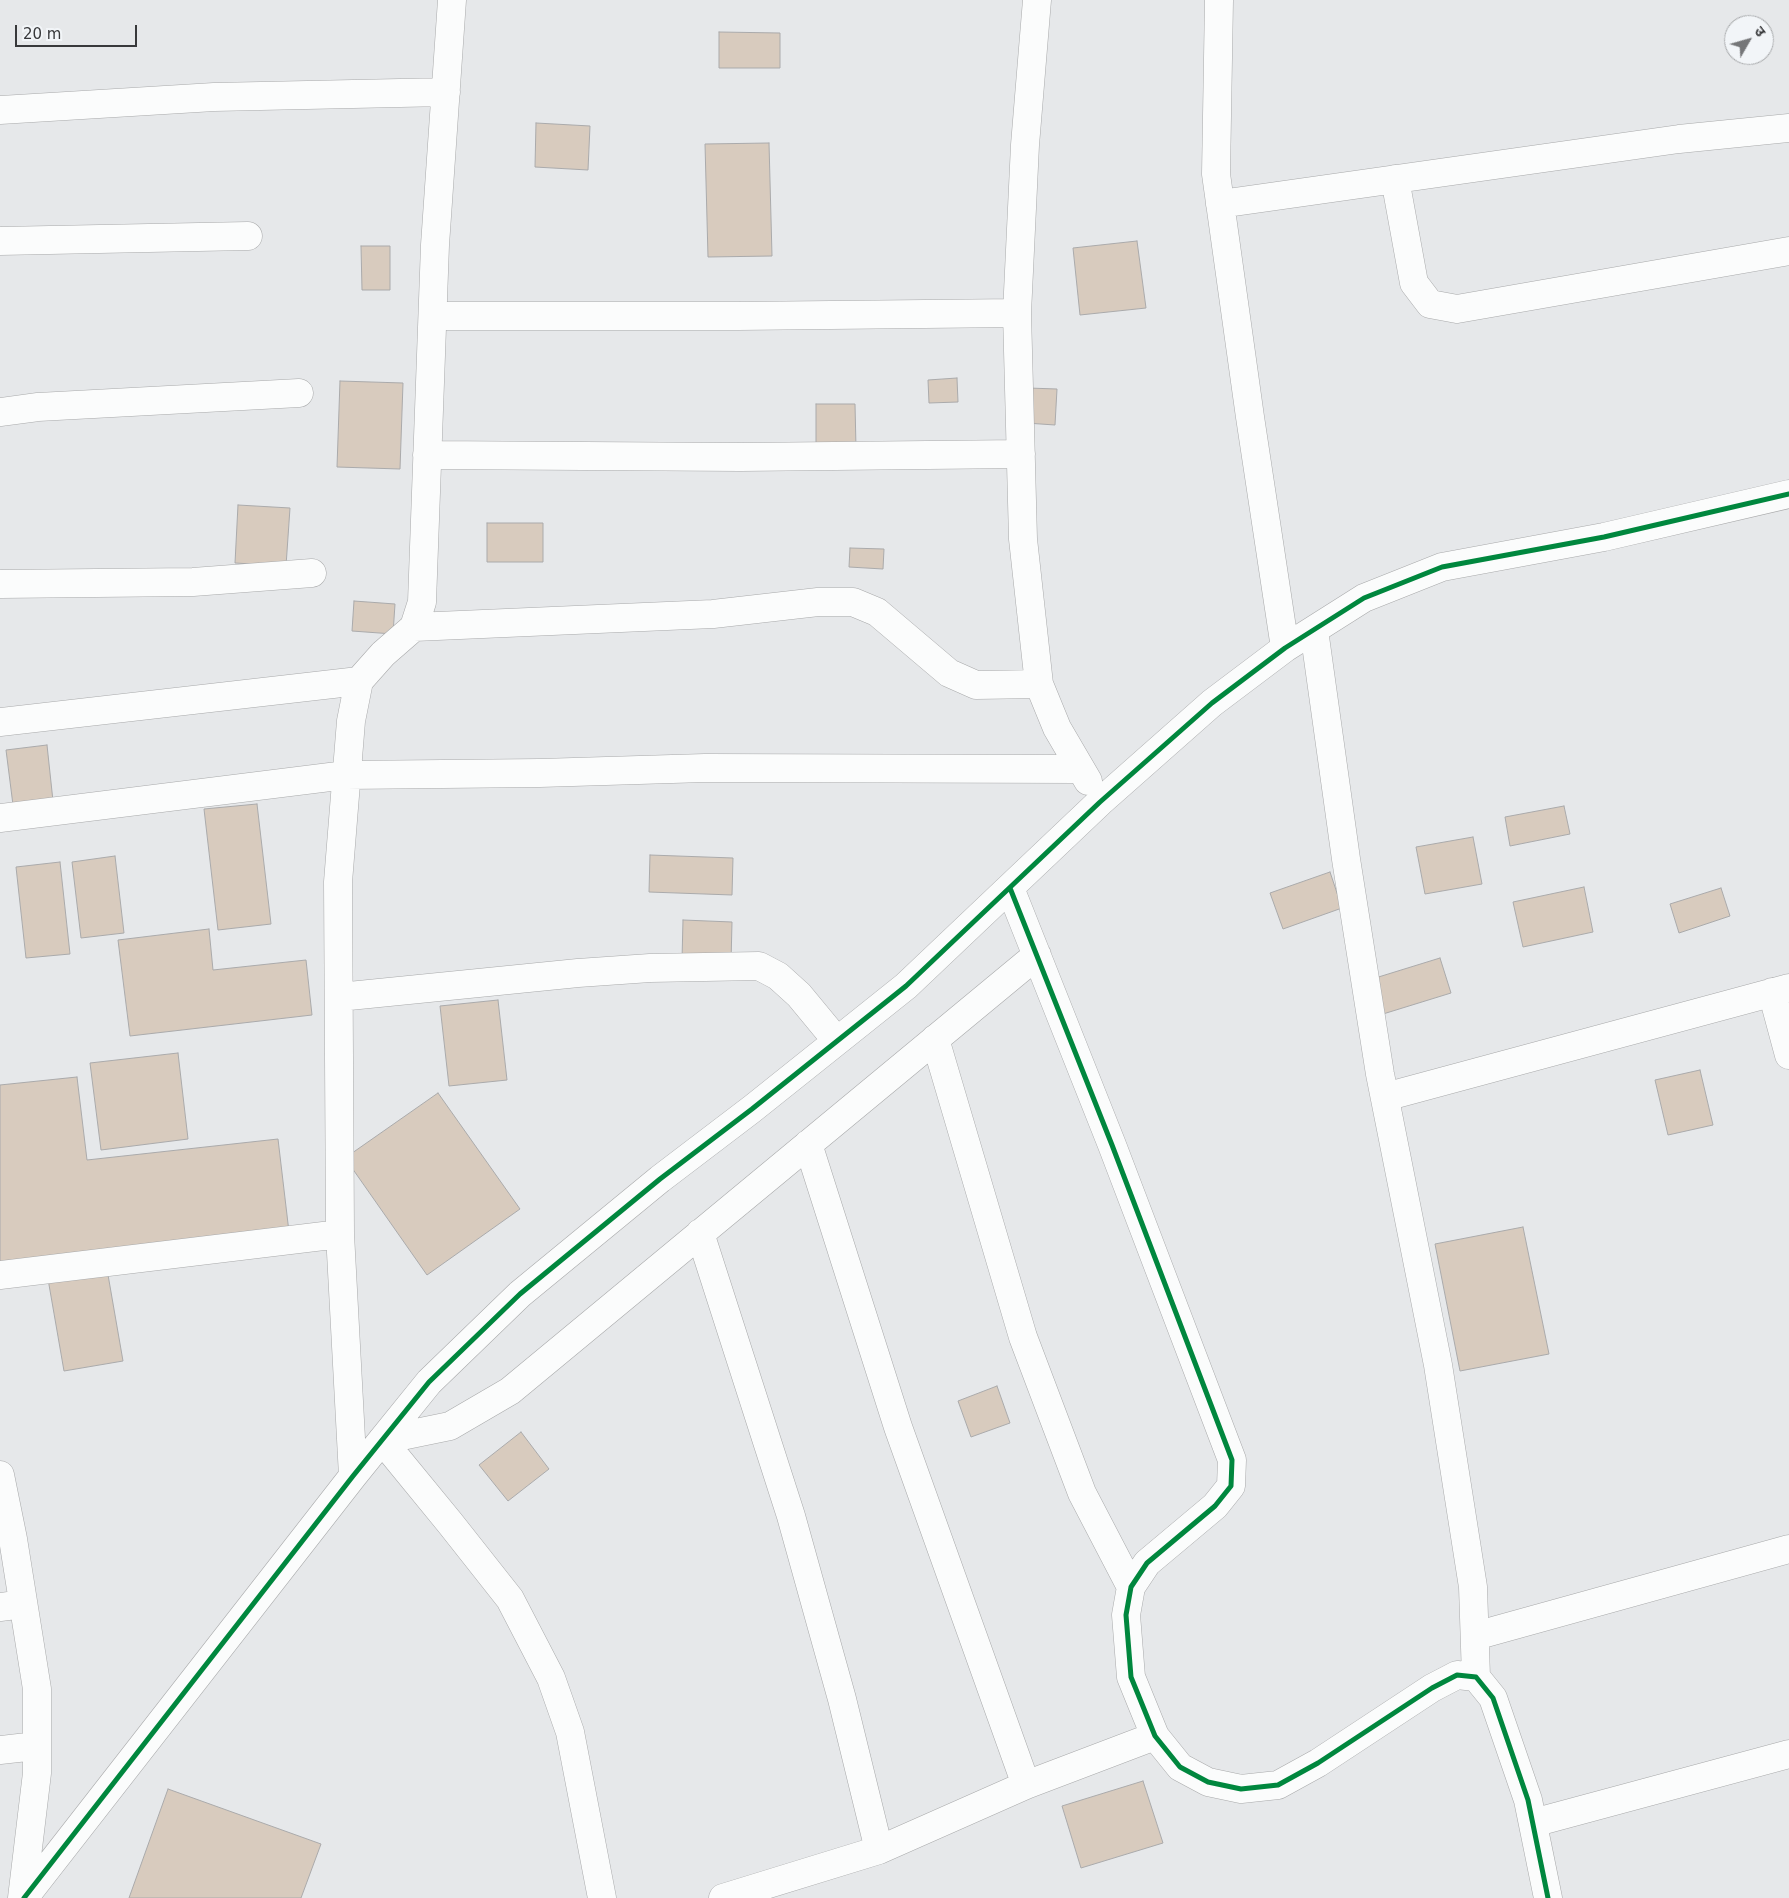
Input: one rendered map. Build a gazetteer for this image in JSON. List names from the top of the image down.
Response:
{
  "scale_bar": "20 m",
  "north": "top right"
}
